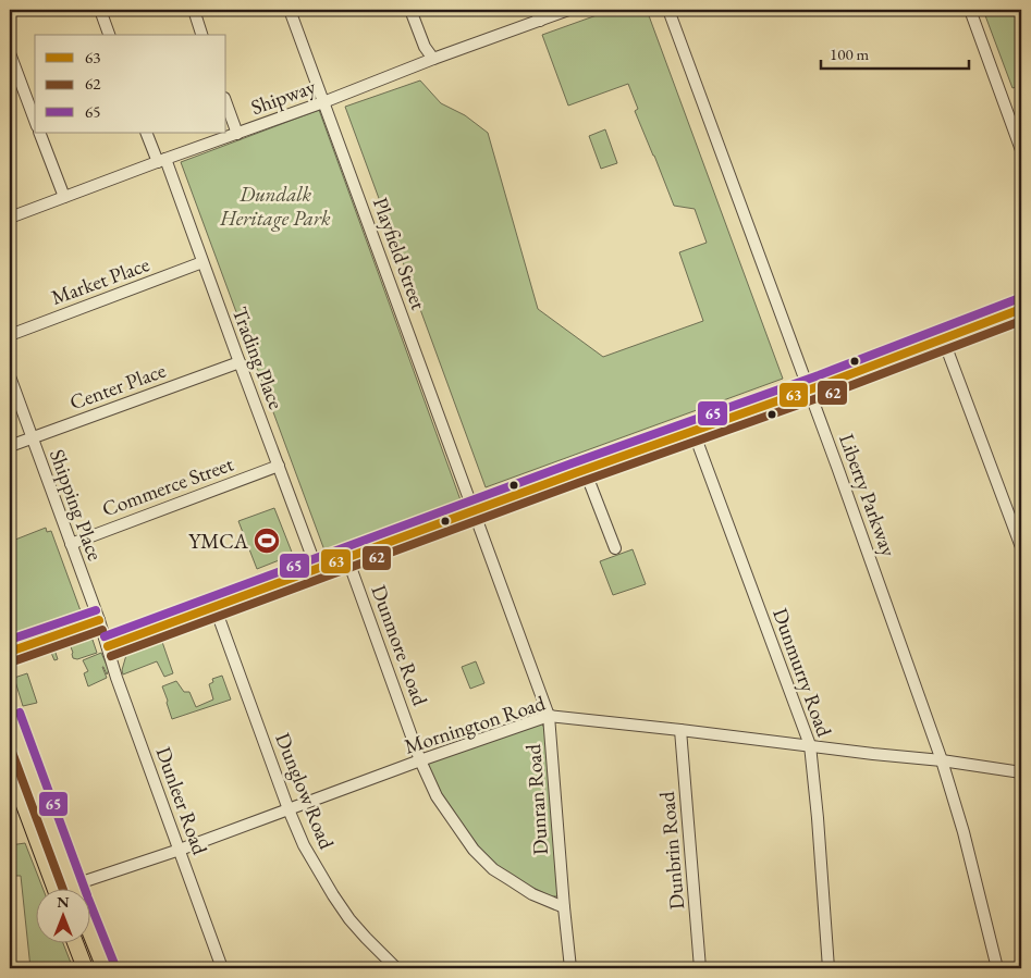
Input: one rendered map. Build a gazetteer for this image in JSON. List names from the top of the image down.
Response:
{
  "streets": {
    "street": [
      "Shipway",
      "Playfield Street",
      "Market Place",
      "Trading Place",
      "Center Place",
      "Commerce Street",
      "Liberty Parkway",
      "Shipping Place",
      "Dunmore Road",
      "Dunmurry Road",
      "Mornington Road",
      "Dunglow Road",
      "Dunran Road",
      "Dunleer Road",
      "Dunbrin Road"
    ]
  },
  "crossings": [
    ["Shipway", "Playfield Street"],
    ["Shipway", "Trading Place"],
    ["Playfield Street", "Dunran Road"],
    ["Market Place", "Trading Place"],
    ["Trading Place", "Center Place"],
    ["Trading Place", "Commerce Street"],
    ["Center Place", "Shipping Place"],
    ["Commerce Street", "Shipping Place"],
    ["Liberty Parkway", "Mornington Road"],
    ["Shipping Place", "Dunleer Road"],
    ["Dunmore Road", "Mornington Road"],
    ["Dunmore Road", "Dunran Road"],
    ["Dunmurry Road", "Mornington Road"],
    ["Mornington Road", "Dunglow Road"],
    ["Mornington Road", "Dunran Road"],
    ["Mornington Road", "Dunleer Road"],
    ["Mornington Road", "Dunbrin Road"]
  ],
  "parks": ["Dundalk Heritage Park"],
  "places": {
    "sports": ["YMCA"]
  },
  "lines": ["transit line 65", "transit line 63", "transit line 62"],
  "legend": ["63", "62", "65"],
  "scale_bar": "100 m",
  "north": "top"
}
